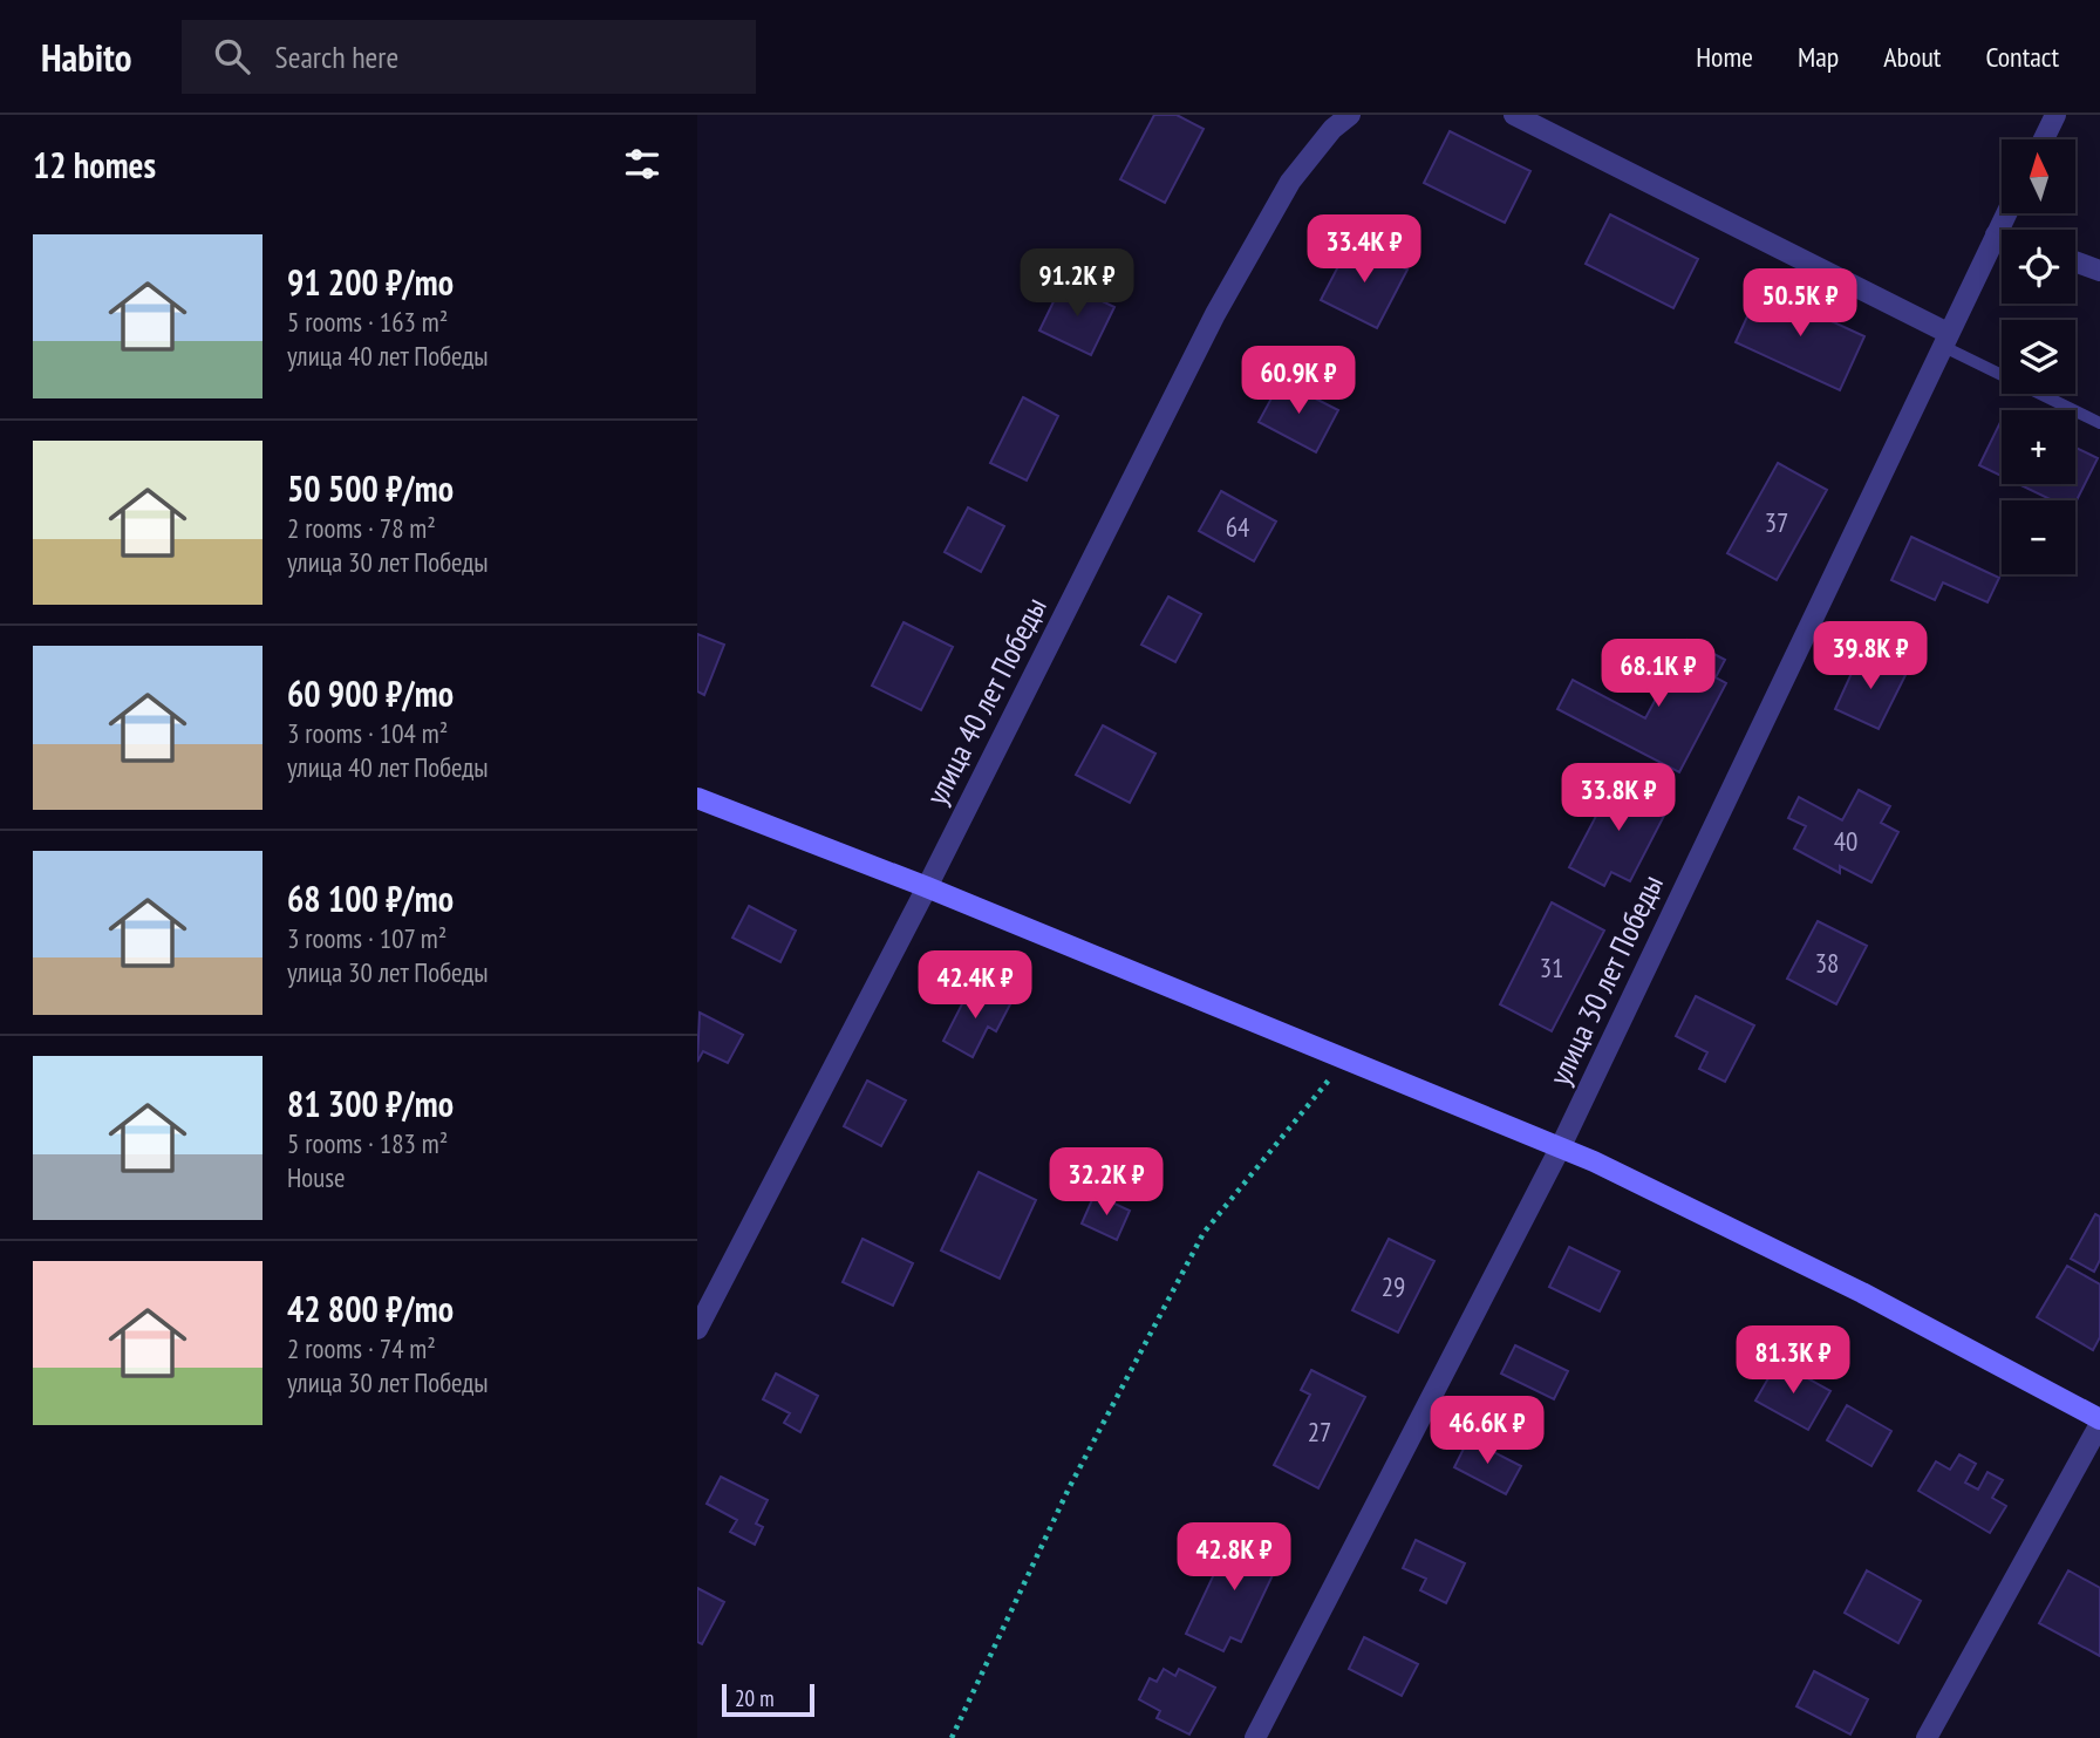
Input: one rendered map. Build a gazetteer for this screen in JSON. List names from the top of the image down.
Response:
{
  "streets": {
    "street": ["улица 40 лет Победы", "улица 30 лет Победы"]
  },
  "house_numbers": [
    "37",
    "64",
    "40",
    "38",
    "31",
    "29",
    "27"
  ],
  "scale_bar": "20 m",
  "north": "top",
  "page": {
    "header": "Habito",
    "search": "Search here",
    "nav": [
      "Home",
      "Map",
      "About",
      "Contact"
    ],
    "heading": "12 homes",
    "map_buttons": ["+", "−"],
    "list": [
      {
        "name": "91 200 ₽/mo",
        "note": "5 rooms · 163 m² · улица 40 лет Победы"
      },
      {
        "name": "50 500 ₽/mo",
        "note": "2 rooms · 78 m² · улица 30 лет Победы"
      },
      {
        "name": "60 900 ₽/mo",
        "note": "3 rooms · 104 m² · улица 40 лет Победы"
      },
      {
        "name": "68 100 ₽/mo",
        "note": "3 rooms · 107 m² · улица 30 лет Победы"
      },
      {
        "name": "81 300 ₽/mo",
        "note": "5 rooms · 183 m² · House"
      },
      {
        "name": "42 800 ₽/mo",
        "note": "2 rooms · 74 m² · улица 30 лет Победы"
      }
    ],
    "price": [
      "33.4K ₽",
      "91.2K ₽",
      "50.5K ₽",
      "60.9K ₽",
      "39.8K ₽",
      "68.1K ₽",
      "33.8K ₽",
      "42.4K ₽",
      "32.2K ₽",
      "81.3K ₽",
      "46.6K ₽",
      "42.8K ₽"
    ],
    "scale": "20 m"
  }
}
